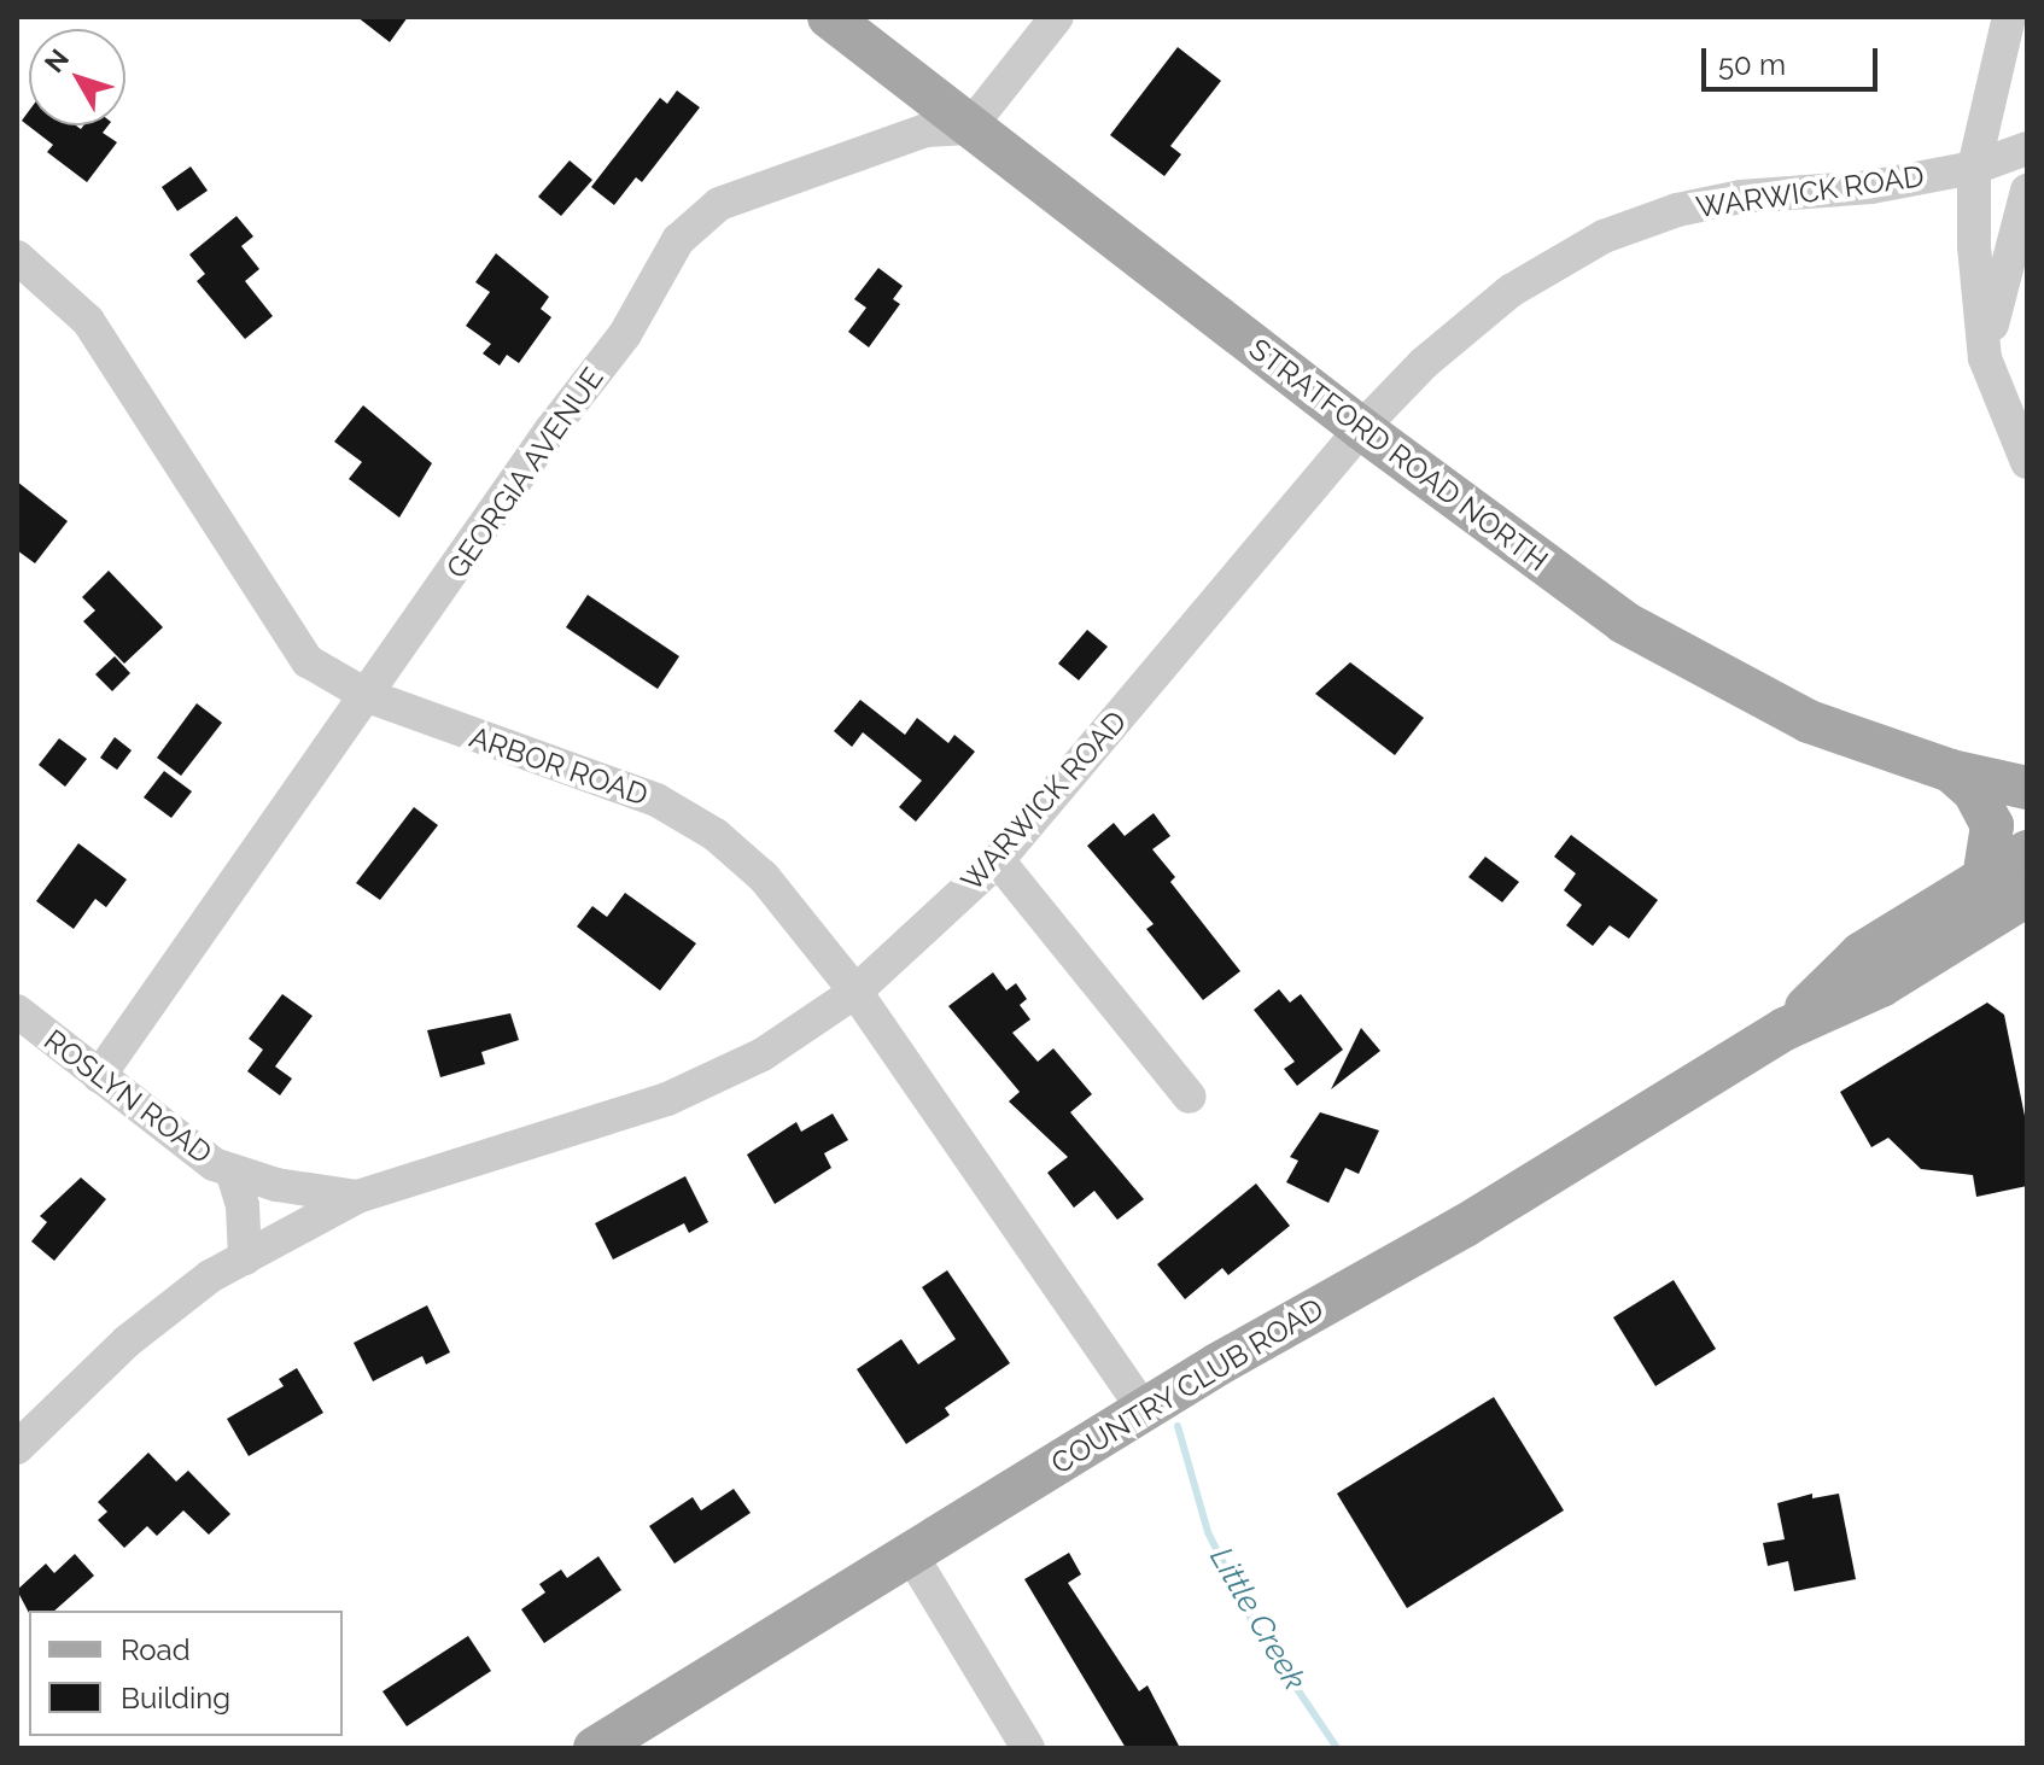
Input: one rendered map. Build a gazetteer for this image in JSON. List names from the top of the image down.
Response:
{
  "streets": {
    "main road": ["STRATFORD ROAD NORTH", "COUNTRY CLUB ROAD"],
    "street": [
      "WARWICK ROAD",
      "GEORGIA AVENUE",
      "ARBOR ROAD",
      "ROSLYN ROAD"
    ]
  },
  "crossings": [
    ["WARWICK ROAD", "STRATFORD ROAD NORTH"],
    ["WARWICK ROAD", "ARBOR ROAD"],
    ["WARWICK ROAD", "ROSLYN ROAD"],
    ["STRATFORD ROAD NORTH", "GEORGIA AVENUE"],
    ["GEORGIA AVENUE", "ARBOR ROAD"],
    ["GEORGIA AVENUE", "ROSLYN ROAD"],
    ["ARBOR ROAD", "COUNTRY CLUB ROAD"]
  ],
  "water": ["Little Creek"],
  "legend": ["Road", "Building"],
  "scale_bar": "50 m",
  "north": "top left"
}
